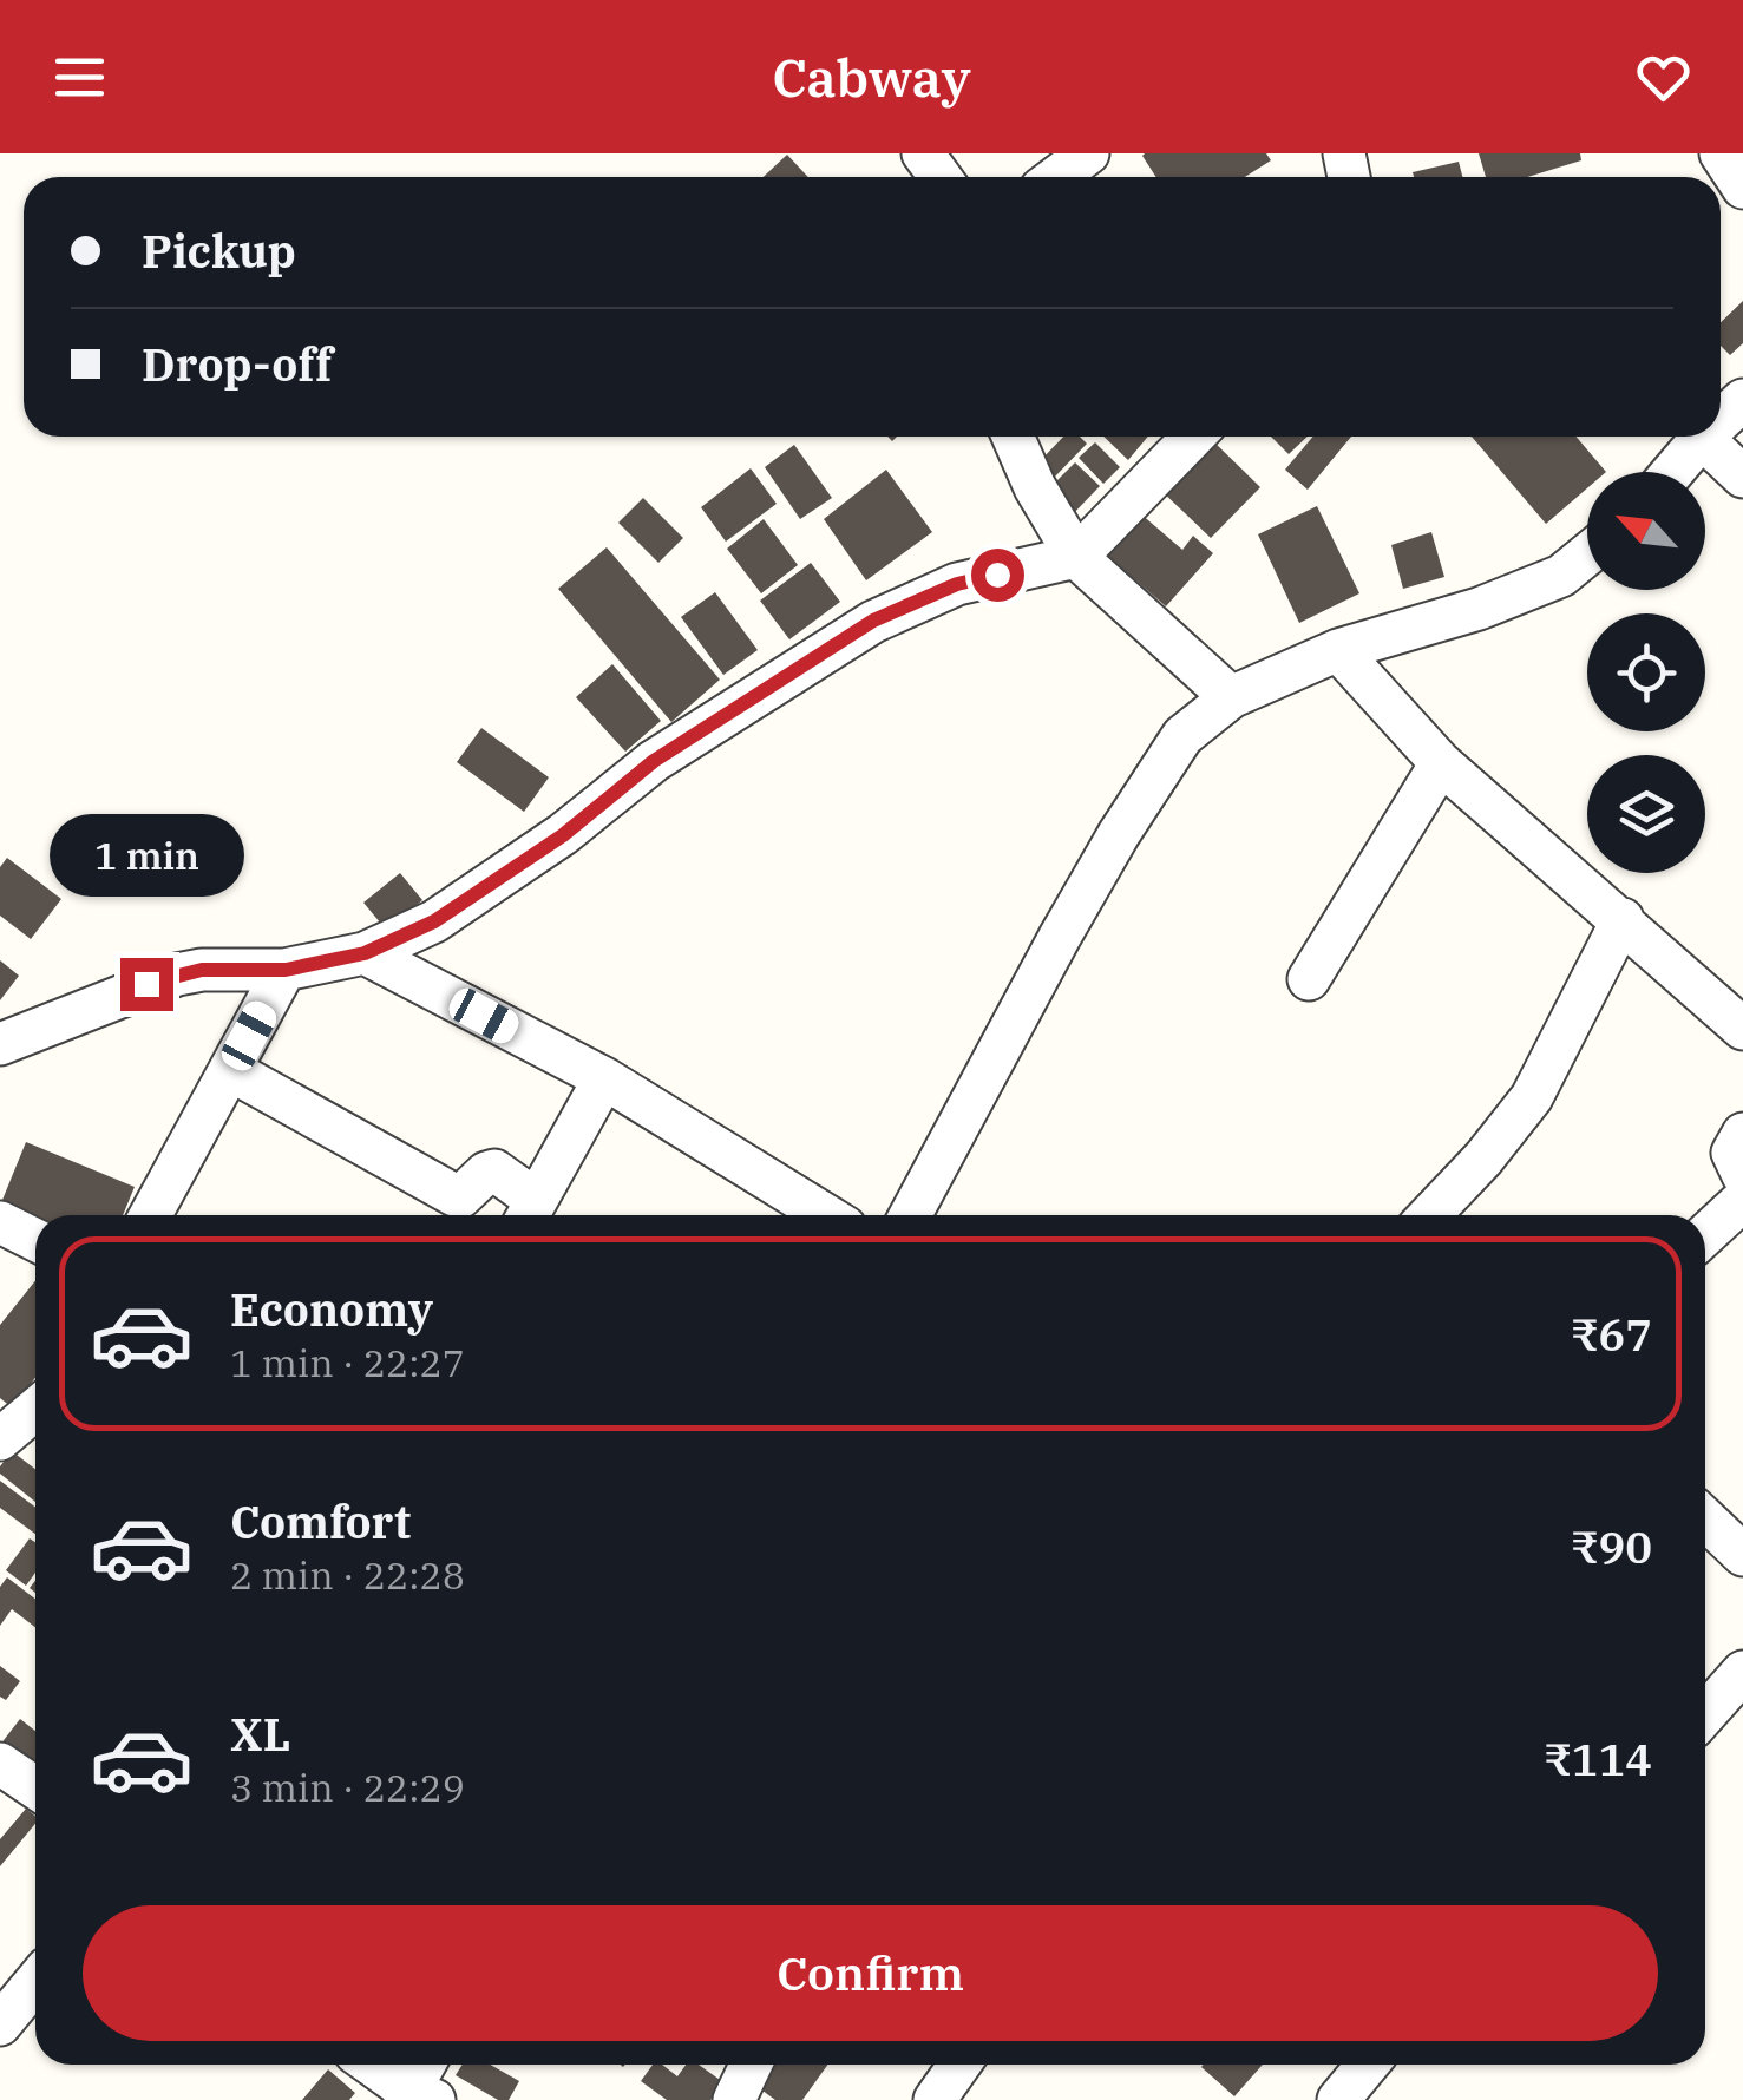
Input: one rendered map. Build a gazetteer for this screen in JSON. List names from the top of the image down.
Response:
{
  "north": "top left",
  "page": {
    "header": "Cabway",
    "banner": ["Pickup", "Drop-off"],
    "bubble": "1 min",
    "list": [
      {
        "name": "Economy",
        "note": "1 min · 22:27",
        "value": "₹67"
      },
      {
        "name": "Comfort",
        "note": "2 min · 22:28",
        "value": "₹90"
      },
      {
        "name": "XL",
        "note": "3 min · 22:29",
        "value": "₹114"
      }
    ],
    "buttons": "Confirm"
  }
}
